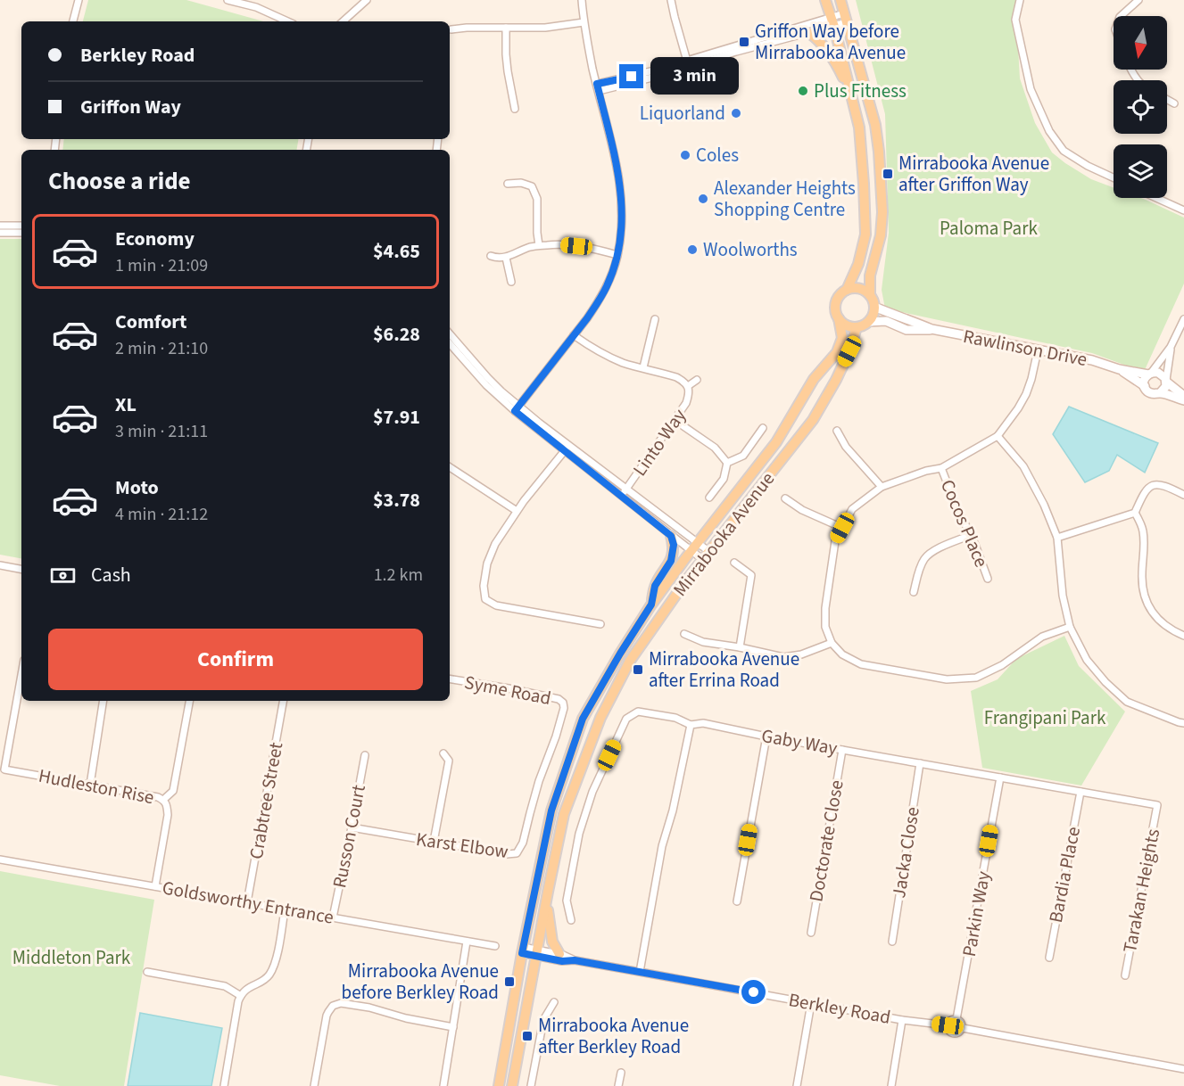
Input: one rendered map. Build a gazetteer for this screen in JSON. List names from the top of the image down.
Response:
{
  "streets": {
    "main road": ["Mirrabooka Avenue"],
    "street": [
      "Rawlinson Drive",
      "Linto Way",
      "Cocos Place",
      "Syme Road",
      "Gaby Way",
      "Hudleston Rise",
      "Crabtree Street",
      "Russon Court",
      "Doctorate Close",
      "Karst Elbow",
      "Jacka Close",
      "Bardia Place",
      "Tarakan Heights",
      "Goldsworthy Entrance",
      "Parkin Way",
      "Berkley Road"
    ]
  },
  "crossings": [
    ["Rawlinson Drive", "Mirrabooka Avenue"],
    ["Mirrabooka Avenue", "Berkley Road"],
    ["Syme Road", "Karst Elbow"],
    ["Gaby Way", "Doctorate Close"],
    ["Gaby Way", "Jacka Close"],
    ["Gaby Way", "Bardia Place"],
    ["Gaby Way", "Tarakan Heights"],
    ["Gaby Way", "Parkin Way"],
    ["Hudleston Rise", "Goldsworthy Entrance"],
    ["Crabtree Street", "Goldsworthy Entrance"],
    ["Russon Court", "Karst Elbow"],
    ["Russon Court", "Goldsworthy Entrance"],
    ["Parkin Way", "Berkley Road"]
  ],
  "parks": ["Paloma Park", "Frangipani Park", "Middleton Park"],
  "places": {
    "transit": [
      "Griffon Way before Mirrabooka Avenue",
      "Mirrabooka Avenue after Griffon Way",
      "Mirrabooka Avenue after Errina Road",
      "Mirrabooka Avenue before Berkley Road",
      "Mirrabooka Avenue after Berkley Road"
    ],
    "other": [
      "Plus Fitness",
      "Liquorland",
      "Coles",
      "Alexander Heights Shopping Centre",
      "Woolworths"
    ]
  },
  "north": "bottom",
  "page": {
    "banner": ["Berkley Road", "Griffon Way"],
    "bubble": "3 min",
    "heading": "Choose a ride",
    "list": [
      {
        "name": "Economy",
        "note": "1 min · 21:09",
        "value": "$4.65"
      },
      {
        "name": "Comfort",
        "note": "2 min · 21:10",
        "value": "$6.28"
      },
      {
        "name": "XL",
        "note": "3 min · 21:11",
        "value": "$7.91"
      },
      {
        "name": "Moto",
        "note": "4 min · 21:12",
        "value": "$3.78"
      }
    ],
    "pay": ["Cash", "1.2 km"],
    "buttons": "Confirm"
  }
}
